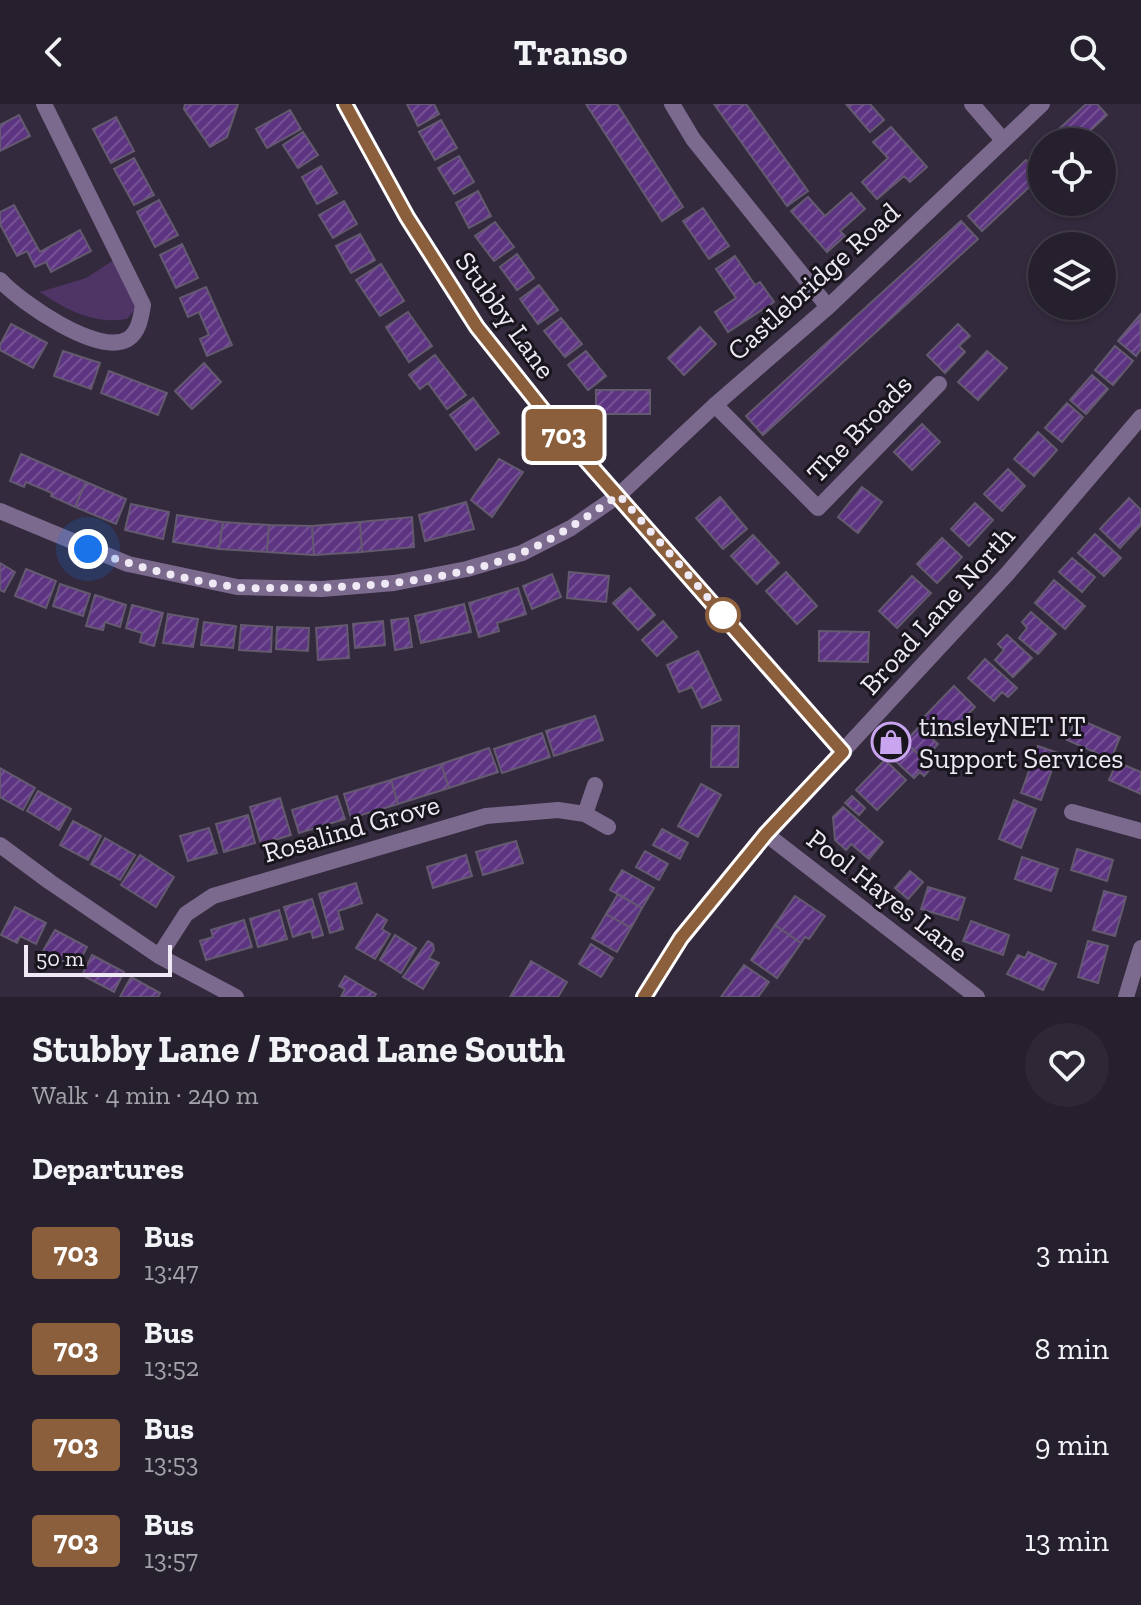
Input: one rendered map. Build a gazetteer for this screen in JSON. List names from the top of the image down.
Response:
{
  "streets": {
    "street": [
      "Castlebridge Road",
      "Stubby Lane",
      "The Broads",
      "Broad Lane North",
      "Rosalind Grove",
      "Pool Hayes Lane"
    ]
  },
  "crossings": [
    ["Castlebridge Road", "Stubby Lane"],
    ["Castlebridge Road", "The Broads"],
    ["Stubby Lane", "Broad Lane North"],
    ["Broad Lane North", "Pool Hayes Lane"]
  ],
  "places": {
    "shop": ["tinsleyNET IT Support Services"]
  },
  "lines": ["bus line 703"],
  "scale_bar": "50 m",
  "page": {
    "header": "Transo",
    "on_map": "703",
    "scale": "50 m",
    "heading": [
      ["Stubby Lane / Broad Lane South", "Walk · 4 min · 240 m"],
      "Departures"
    ],
    "list": [
      {
        "mark": "703",
        "name": "Bus",
        "note": "13:47",
        "value": "3 min"
      },
      {
        "mark": "703",
        "name": "Bus",
        "note": "13:52",
        "value": "8 min"
      },
      {
        "mark": "703",
        "name": "Bus",
        "note": "13:53",
        "value": "9 min"
      },
      {
        "mark": "703",
        "name": "Bus",
        "note": "13:57",
        "value": "13 min"
      }
    ]
  }
}
